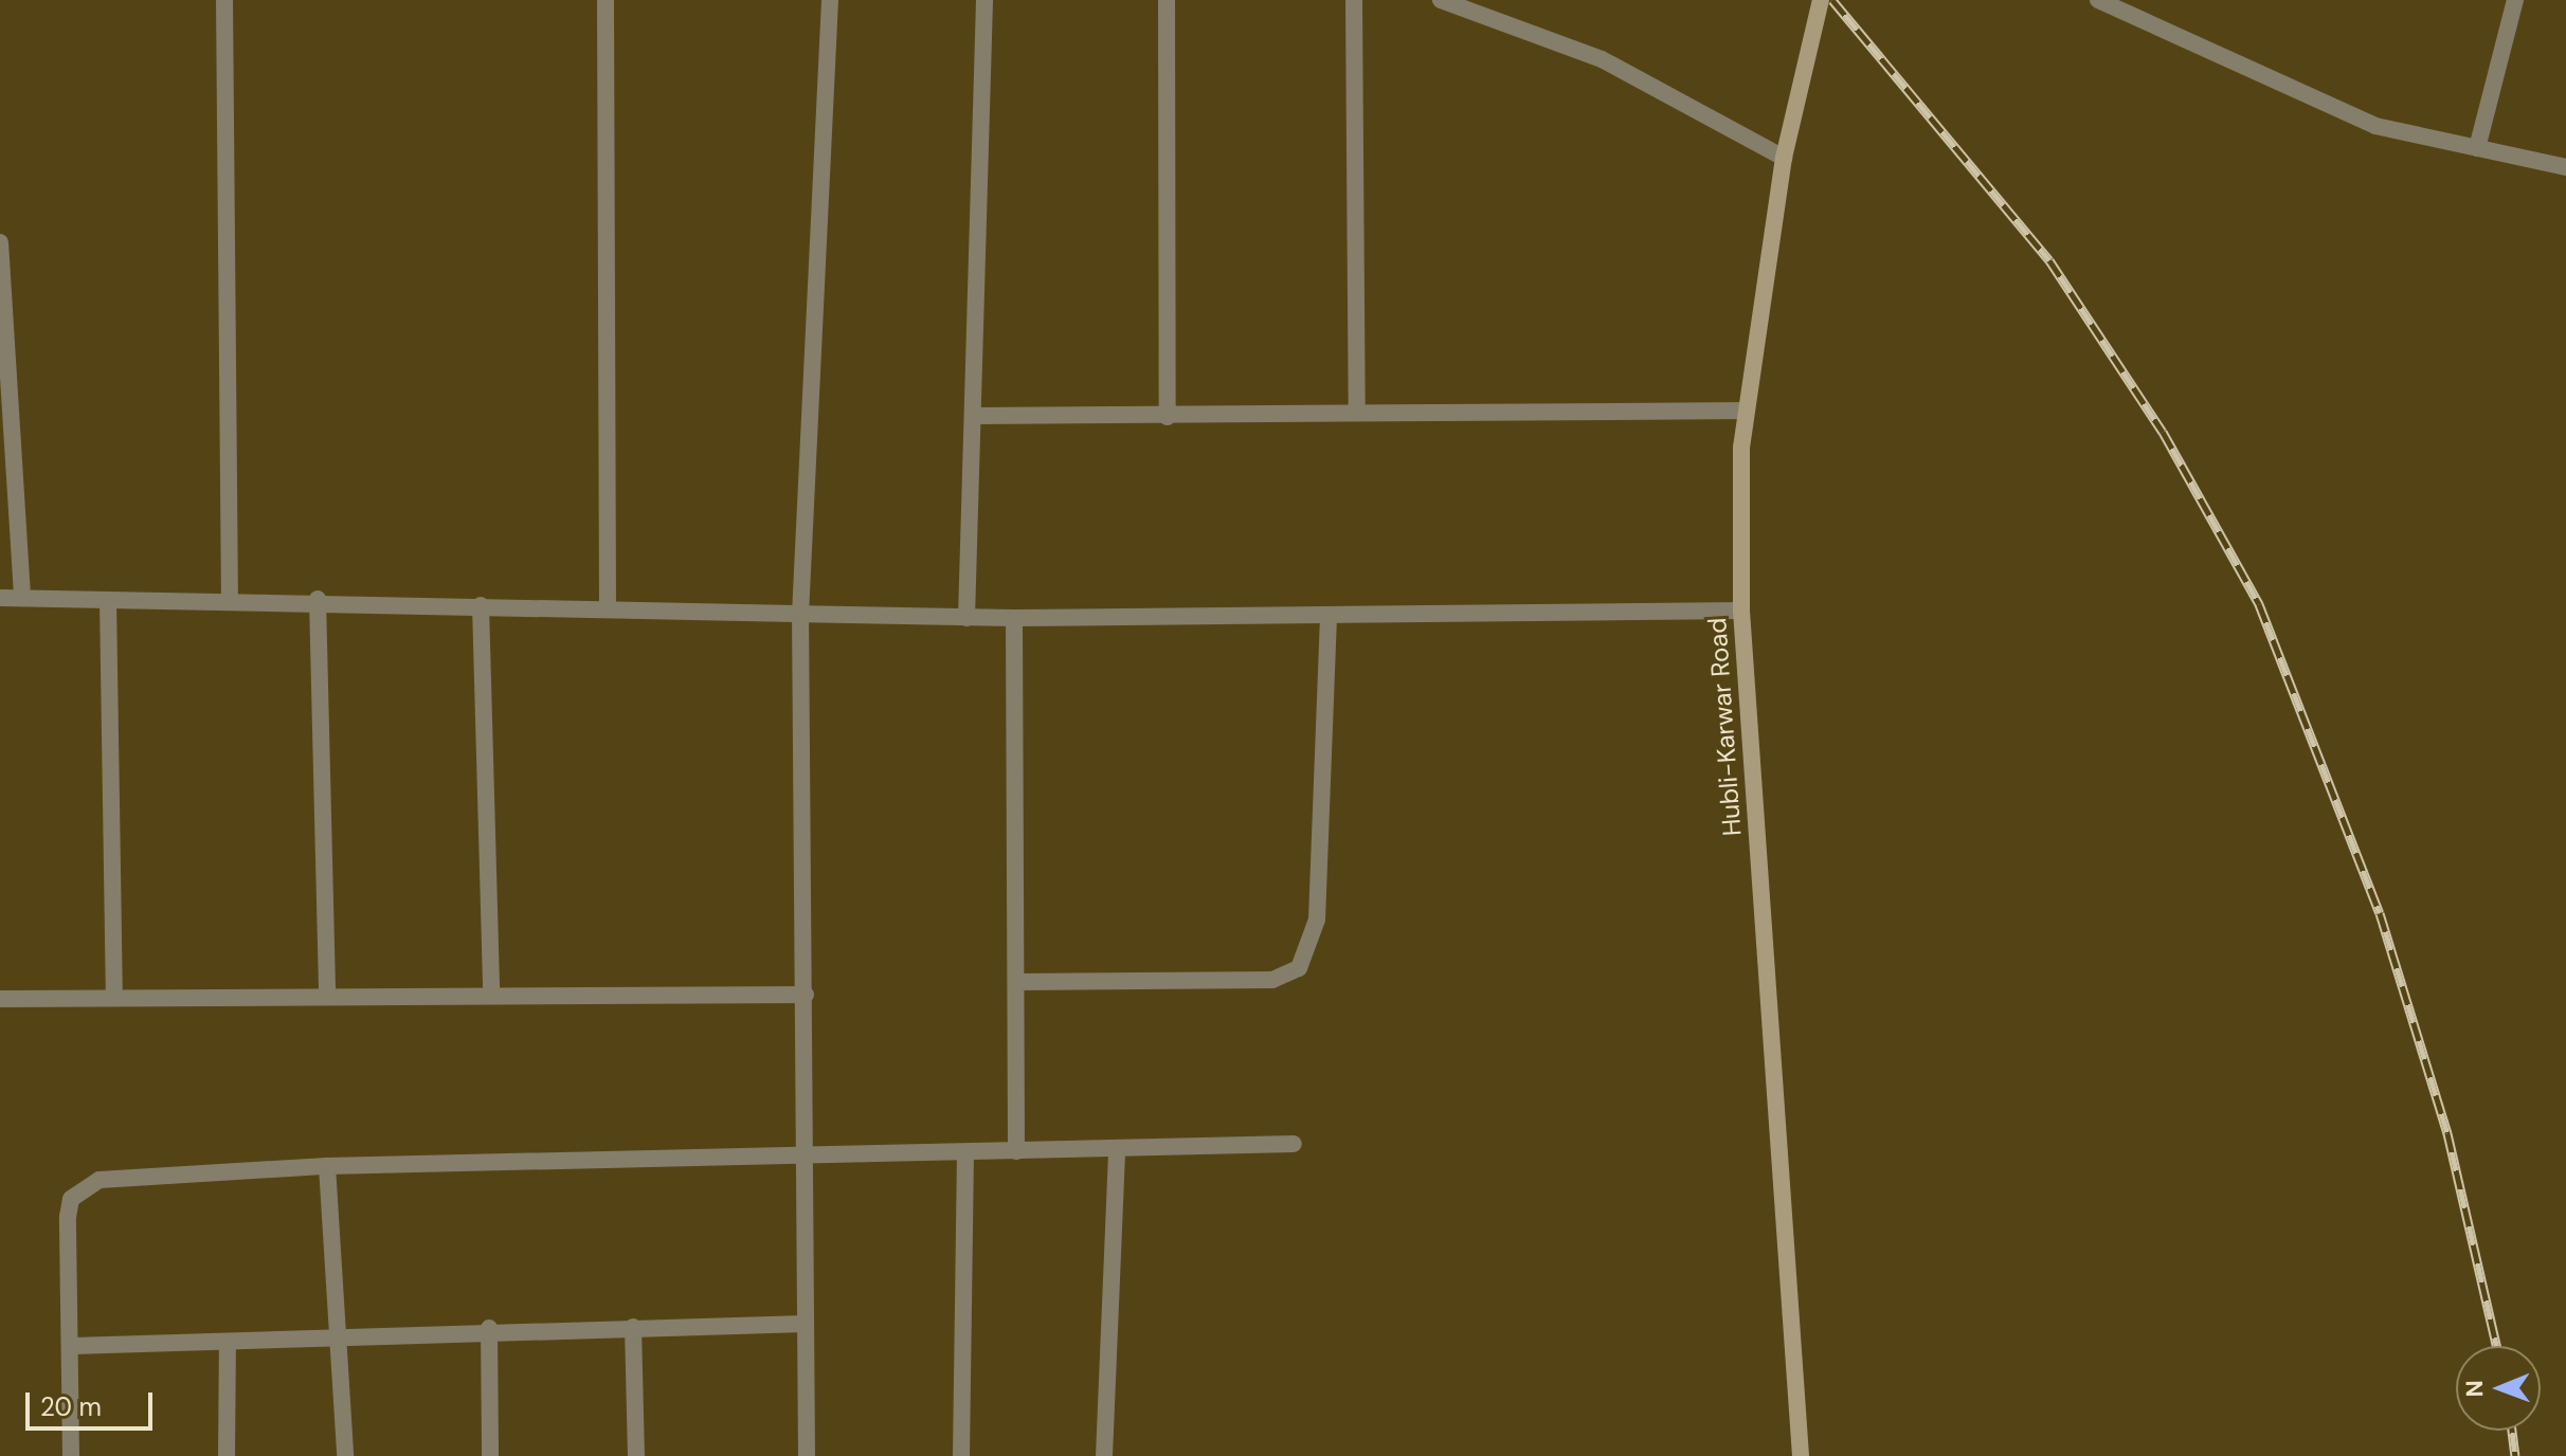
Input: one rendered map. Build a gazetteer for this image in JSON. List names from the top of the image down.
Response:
{
  "streets": {
    "main road": ["Hubli-Karwar Road"]
  },
  "scale_bar": "20 m",
  "north": "left"
}
